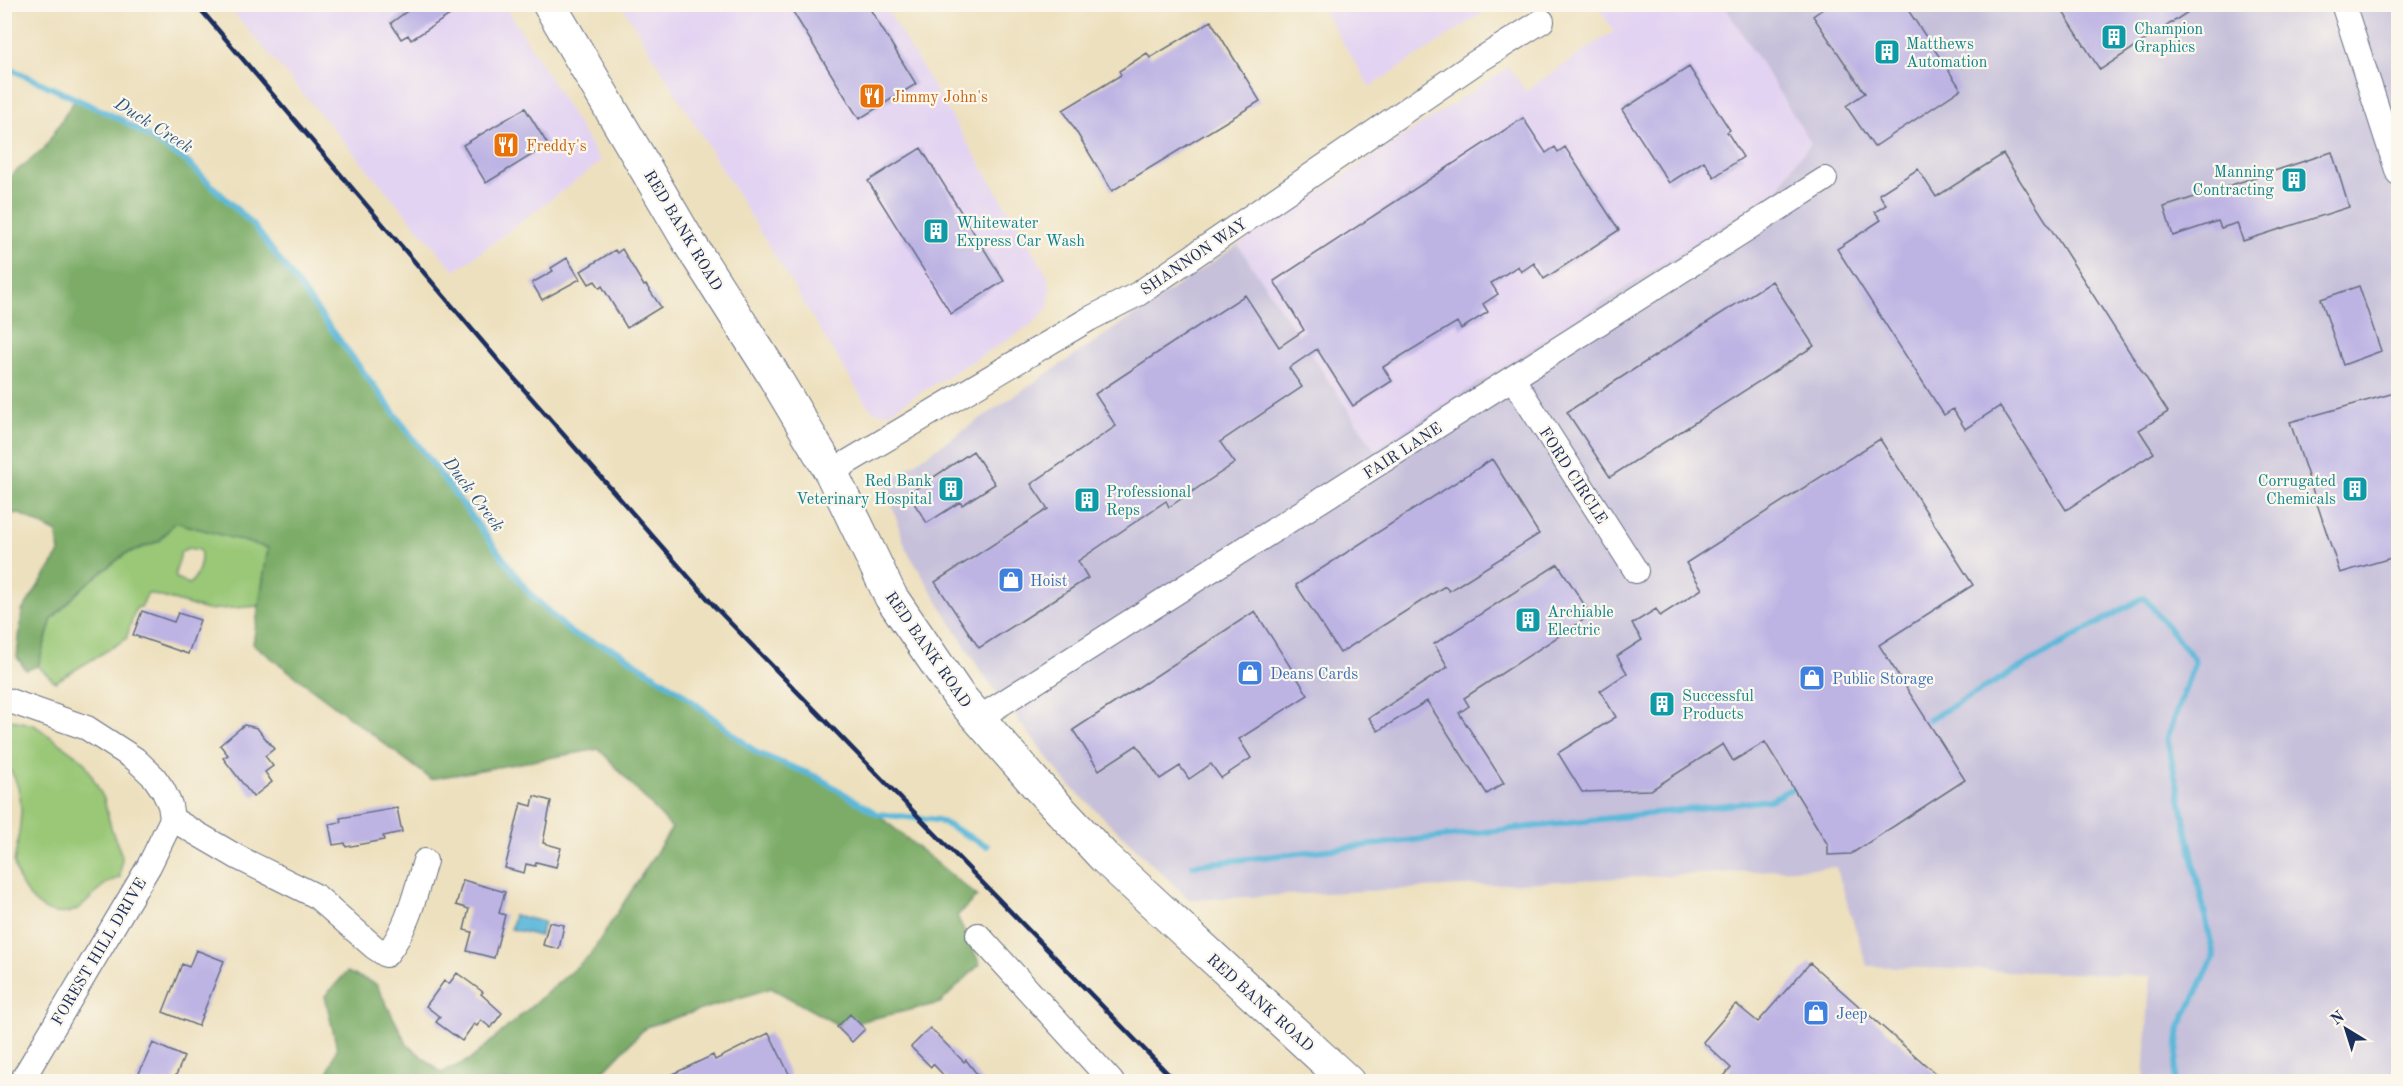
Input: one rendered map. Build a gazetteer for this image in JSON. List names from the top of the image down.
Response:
{
  "streets": {
    "highway": ["RED BANK ROAD"],
    "street": [
      "SHANNON WAY",
      "FAIR LANE",
      "FORD CIRCLE",
      "FOREST HILL DRIVE"
    ]
  },
  "crossings": [
    ["RED BANK ROAD", "SHANNON WAY"],
    ["RED BANK ROAD", "FAIR LANE"],
    ["FAIR LANE", "FORD CIRCLE"]
  ],
  "water": ["Duck Creek"],
  "places": {
    "building": [
      "Champion Graphics",
      "Matthews Automation",
      "Manning Contracting",
      "Whitewater Express Car Wash",
      "Red Bank Veterinary Hospital",
      "Corrugated Chemicals",
      "Professional Reps",
      "Archiable Electric",
      "Successful Products"
    ],
    "restaurant": ["Jimmy John's", "Freddy's"],
    "shop": [
      "Hoist",
      "Deans Cards",
      "Public Storage",
      "Jeep"
    ]
  },
  "north": "top left"
}
